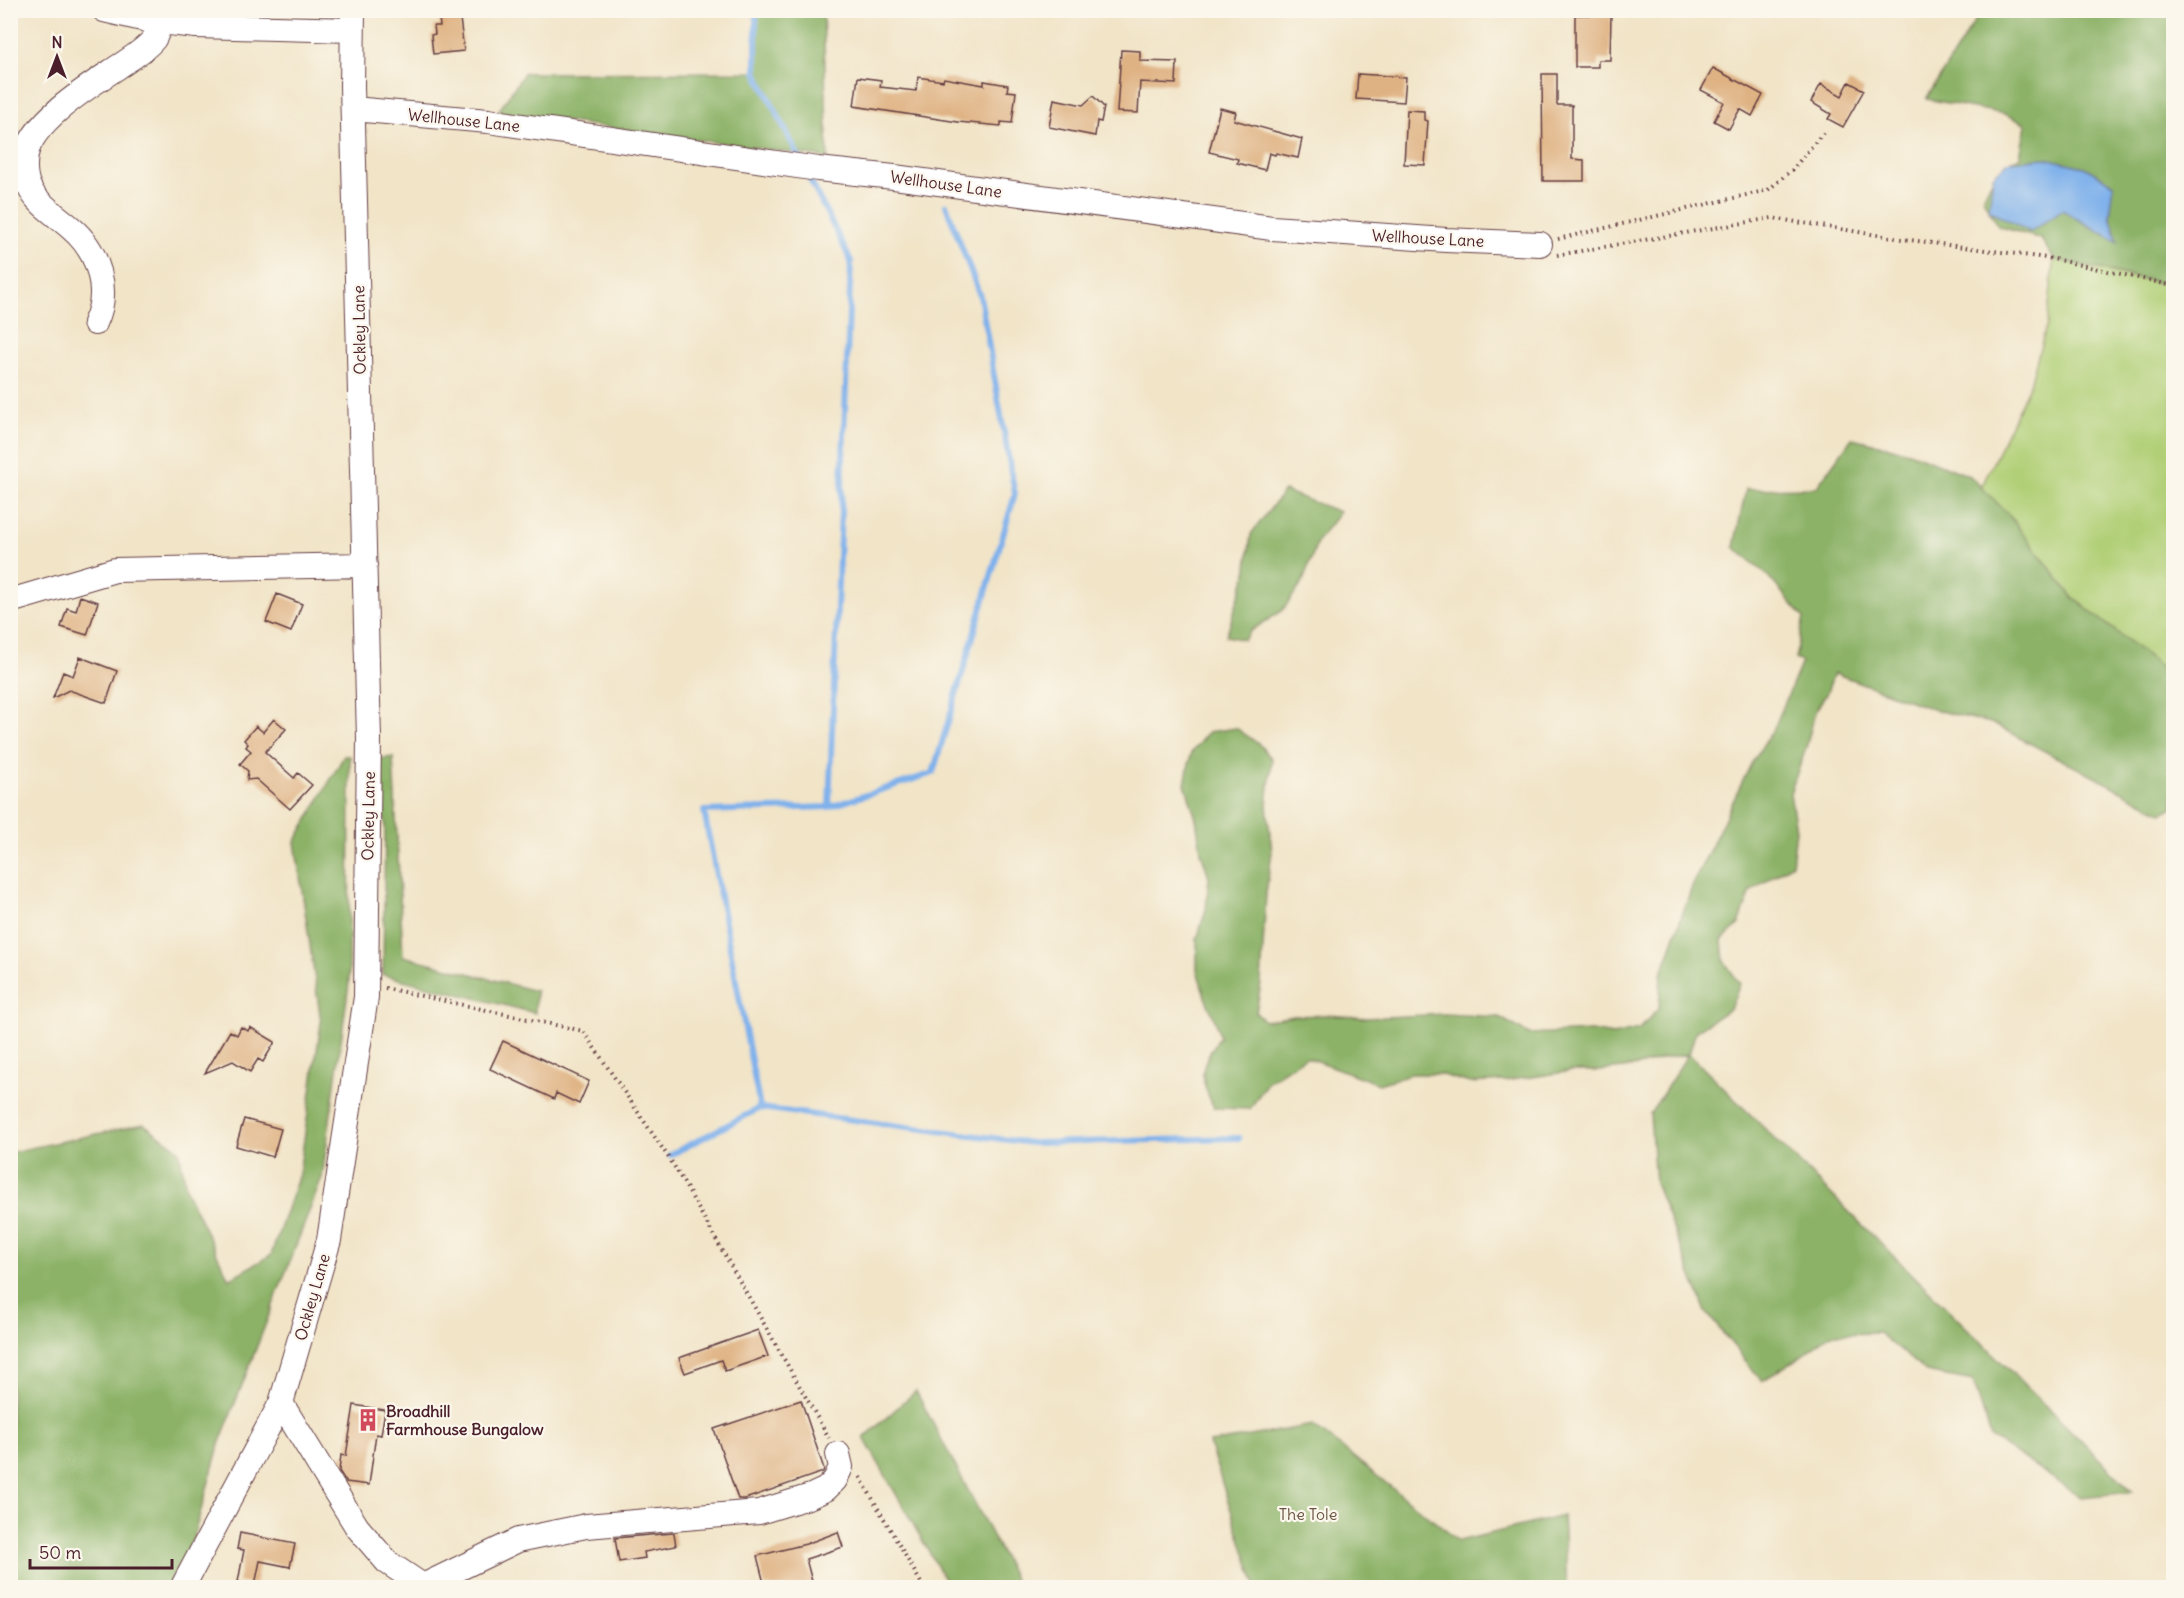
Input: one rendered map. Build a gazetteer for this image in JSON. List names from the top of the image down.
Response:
{
  "streets": {
    "street": ["Wellhouse Lane", "Ockley Lane"]
  },
  "crossings": [
    ["Wellhouse Lane", "Ockley Lane"]
  ],
  "parks": ["The Tole"],
  "places": {
    "building": ["Broadhill Farmhouse Bungalow"]
  },
  "scale_bar": "50 m",
  "north": "top"
}
